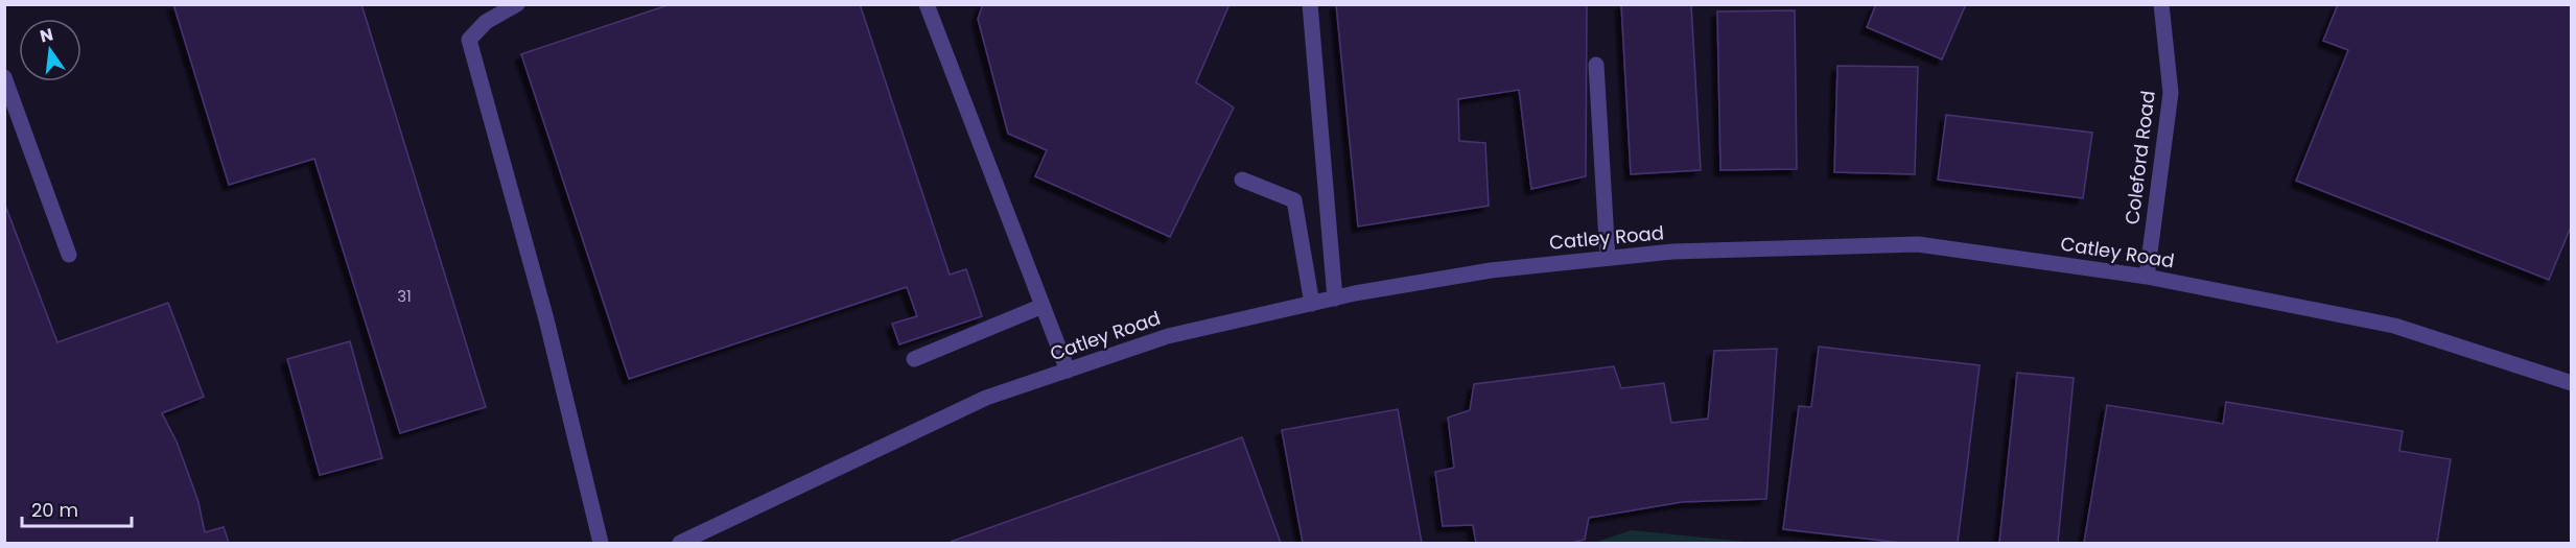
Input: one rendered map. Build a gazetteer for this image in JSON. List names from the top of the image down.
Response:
{
  "streets": {
    "street": ["Coleford Road", "Catley Road"]
  },
  "crossings": [
    ["Coleford Road", "Catley Road"]
  ],
  "house_numbers": ["31"],
  "scale_bar": "20 m",
  "north": "top"
}
